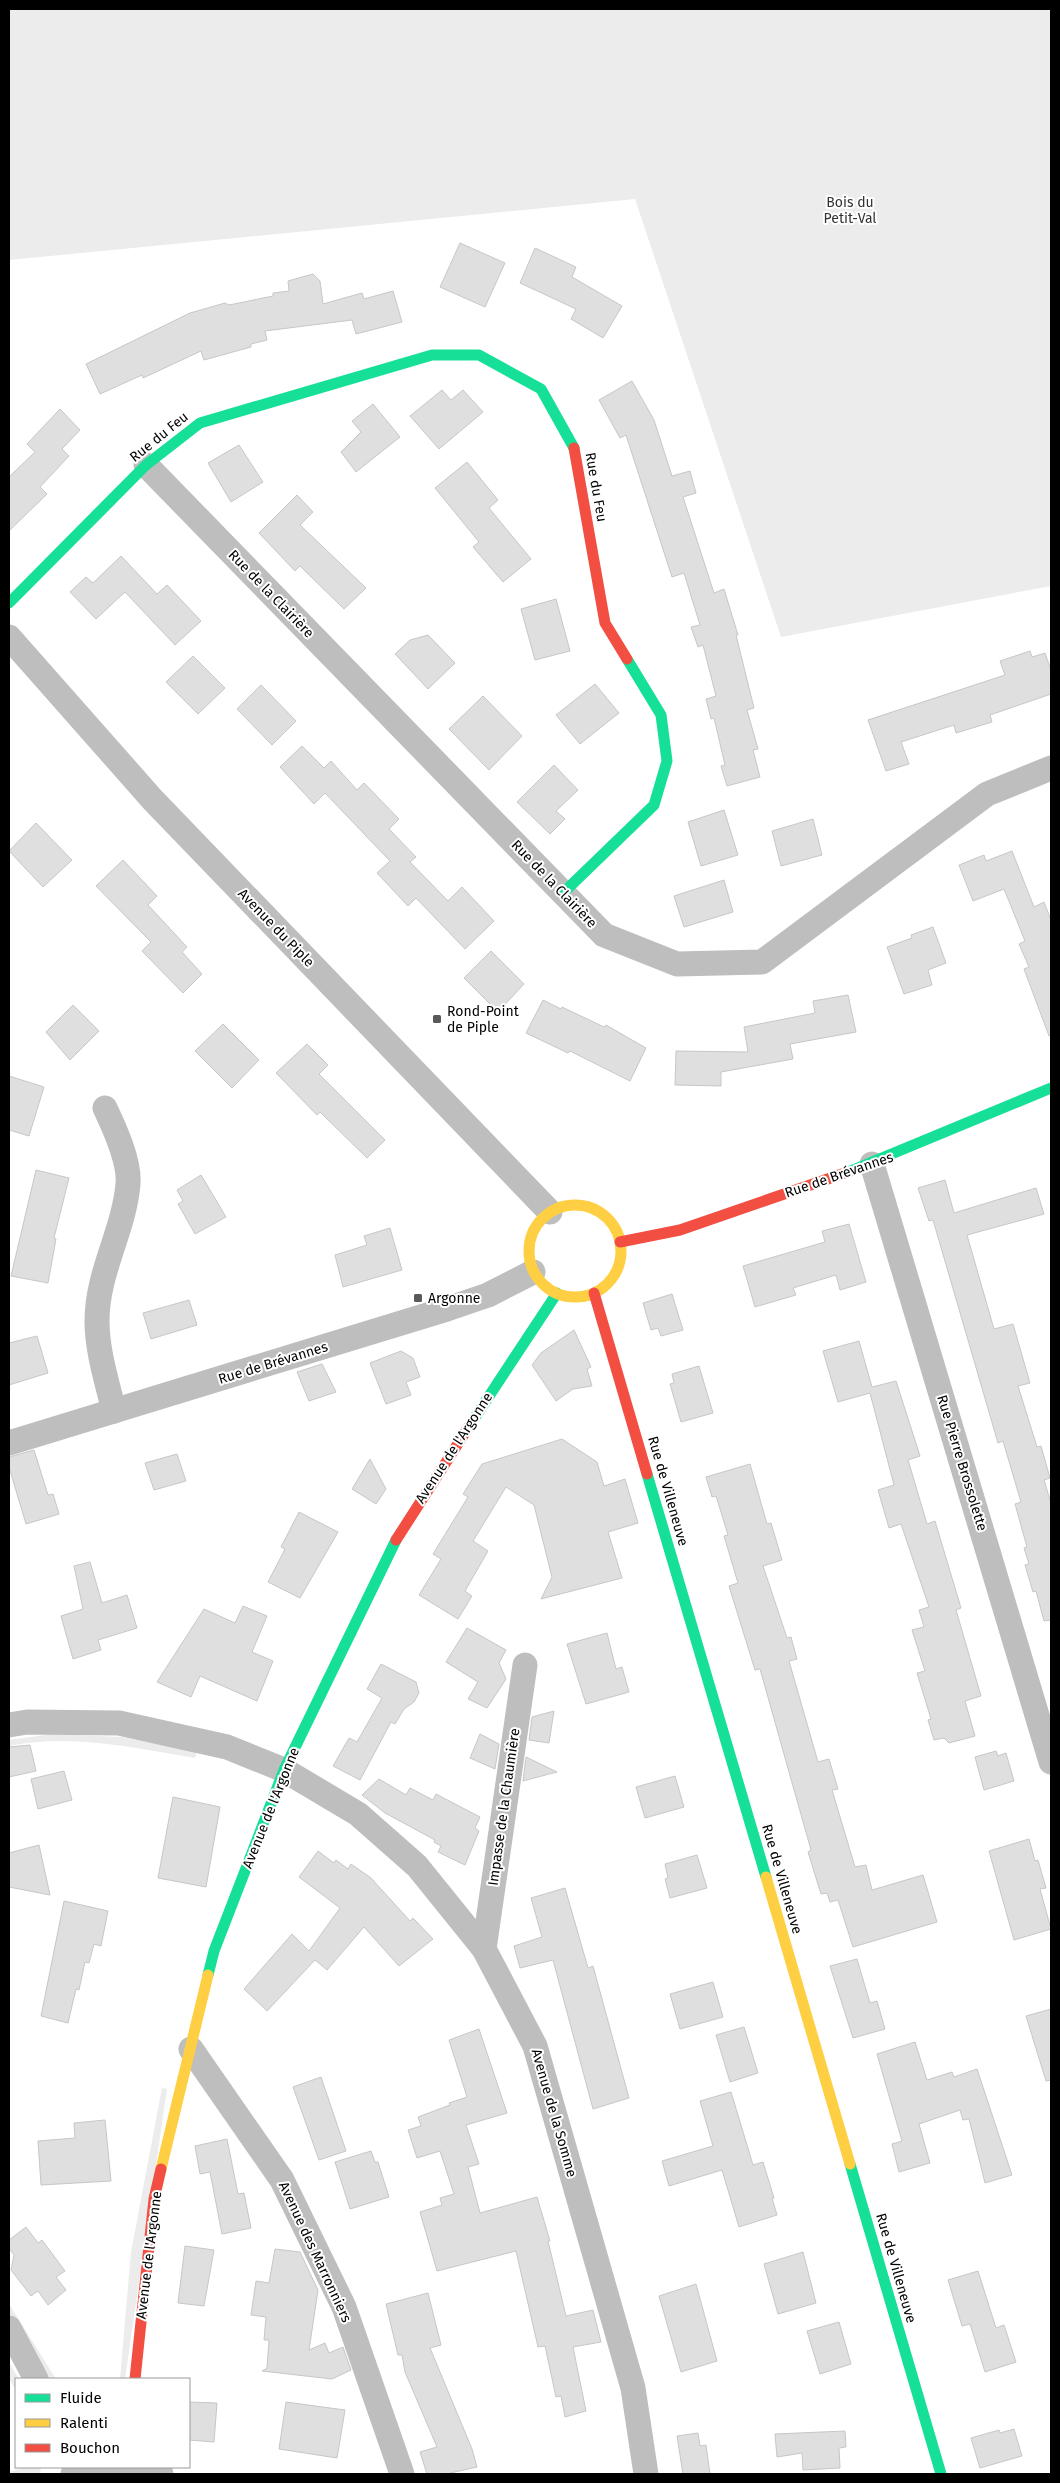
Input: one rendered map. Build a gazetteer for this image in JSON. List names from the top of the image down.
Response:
{
  "streets": {
    "street": [
      "Rue du Feu",
      "Rue de la Clairière",
      "Avenue du Piple",
      "Rue de Brévannes",
      "Avenue de l'Argonne",
      "Rue Pierre Brossolette",
      "Rue de Villeneuve",
      "Impasse de la Chaumière",
      "Avenue de la Somme",
      "Avenue des Marronniers"
    ]
  },
  "crossings": [
    ["Rue du Feu", "Rue de la Clairière"],
    ["Avenue du Piple", "Rue de Brévannes"],
    ["Avenue du Piple", "Avenue de l'Argonne"],
    ["Avenue du Piple", "Rue de Villeneuve"],
    ["Rue de Brévannes", "Avenue de l'Argonne"],
    ["Rue de Brévannes", "Rue Pierre Brossolette"],
    ["Rue de Brévannes", "Rue de Villeneuve"],
    ["Avenue de l'Argonne", "Rue de Villeneuve"],
    ["Avenue de l'Argonne", "Avenue de la Somme"],
    ["Avenue de l'Argonne", "Avenue des Marronniers"],
    ["Impasse de la Chaumière", "Avenue de la Somme"]
  ],
  "parks": ["Bois du Petit-Val"],
  "places": {
    "transit": ["Rond-Point de Piple", "Argonne"]
  },
  "legend": ["Fluide", "Ralenti", "Bouchon"]
}
